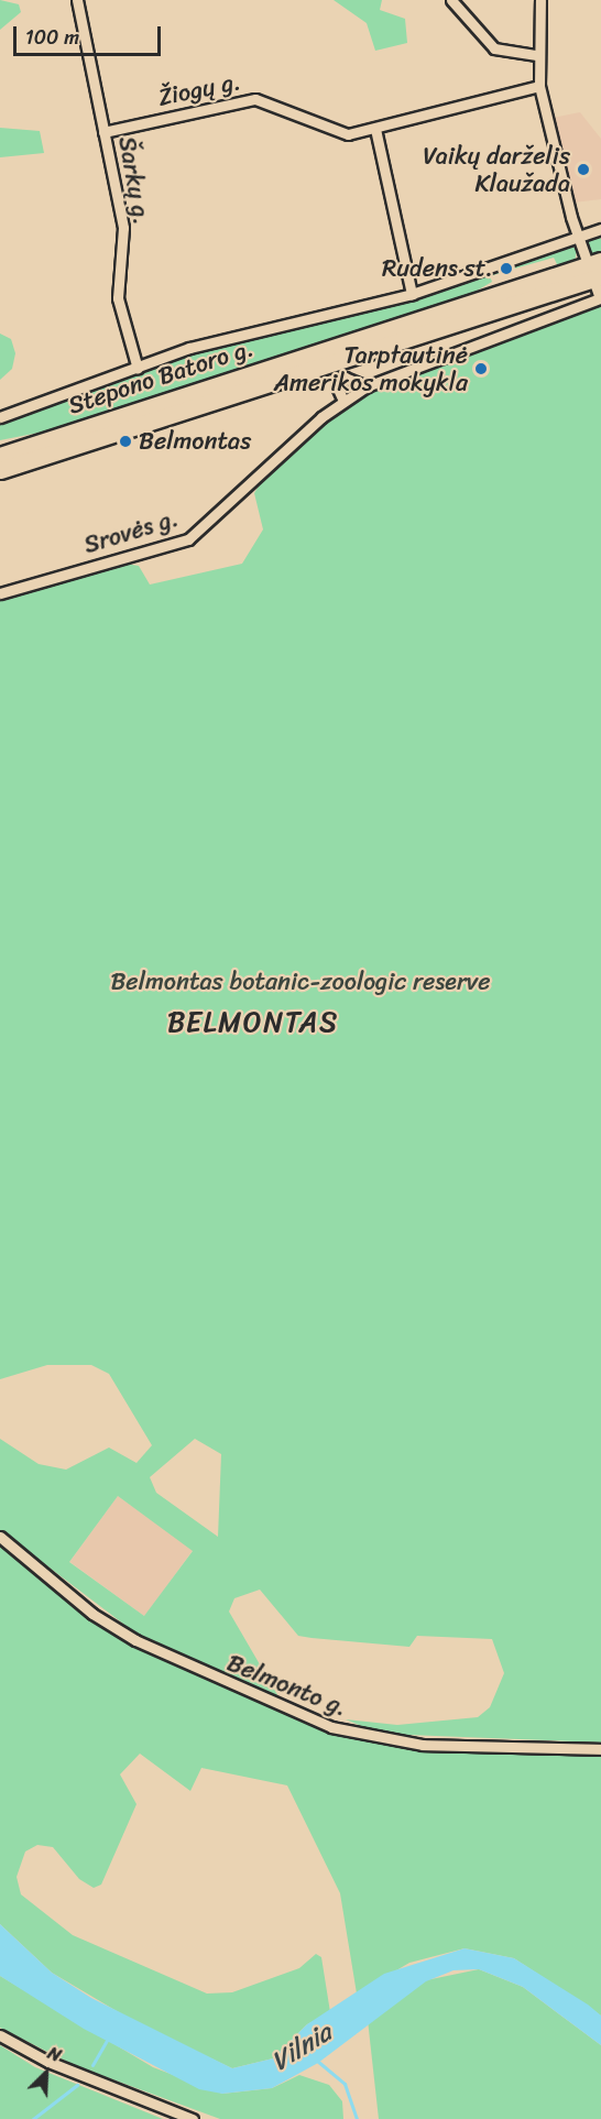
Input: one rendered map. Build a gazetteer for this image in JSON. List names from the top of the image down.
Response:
{
  "streets": {
    "main road": ["Stepono Batoro g."],
    "street": [
      "Žiogų g.",
      "Šarkų g.",
      "Srovės g.",
      "Belmonto g."
    ]
  },
  "crossings": [
    ["Žiogų g.", "Šarkų g."],
    ["Šarkų g.", "Stepono Batoro g."],
    ["Stepono Batoro g.", "Srovės g."]
  ],
  "districts": ["BELMONTAS"],
  "water": ["Vilnia"],
  "parks": ["Belmontas botanic-zoologic reserve"],
  "places": [
    "Vaikų darželis Klaužada",
    "Rudens st.",
    "Tarptautinė Amerikos mokykla",
    "Belmontas"
  ],
  "scale_bar": "100 m",
  "north": "top right"
}
